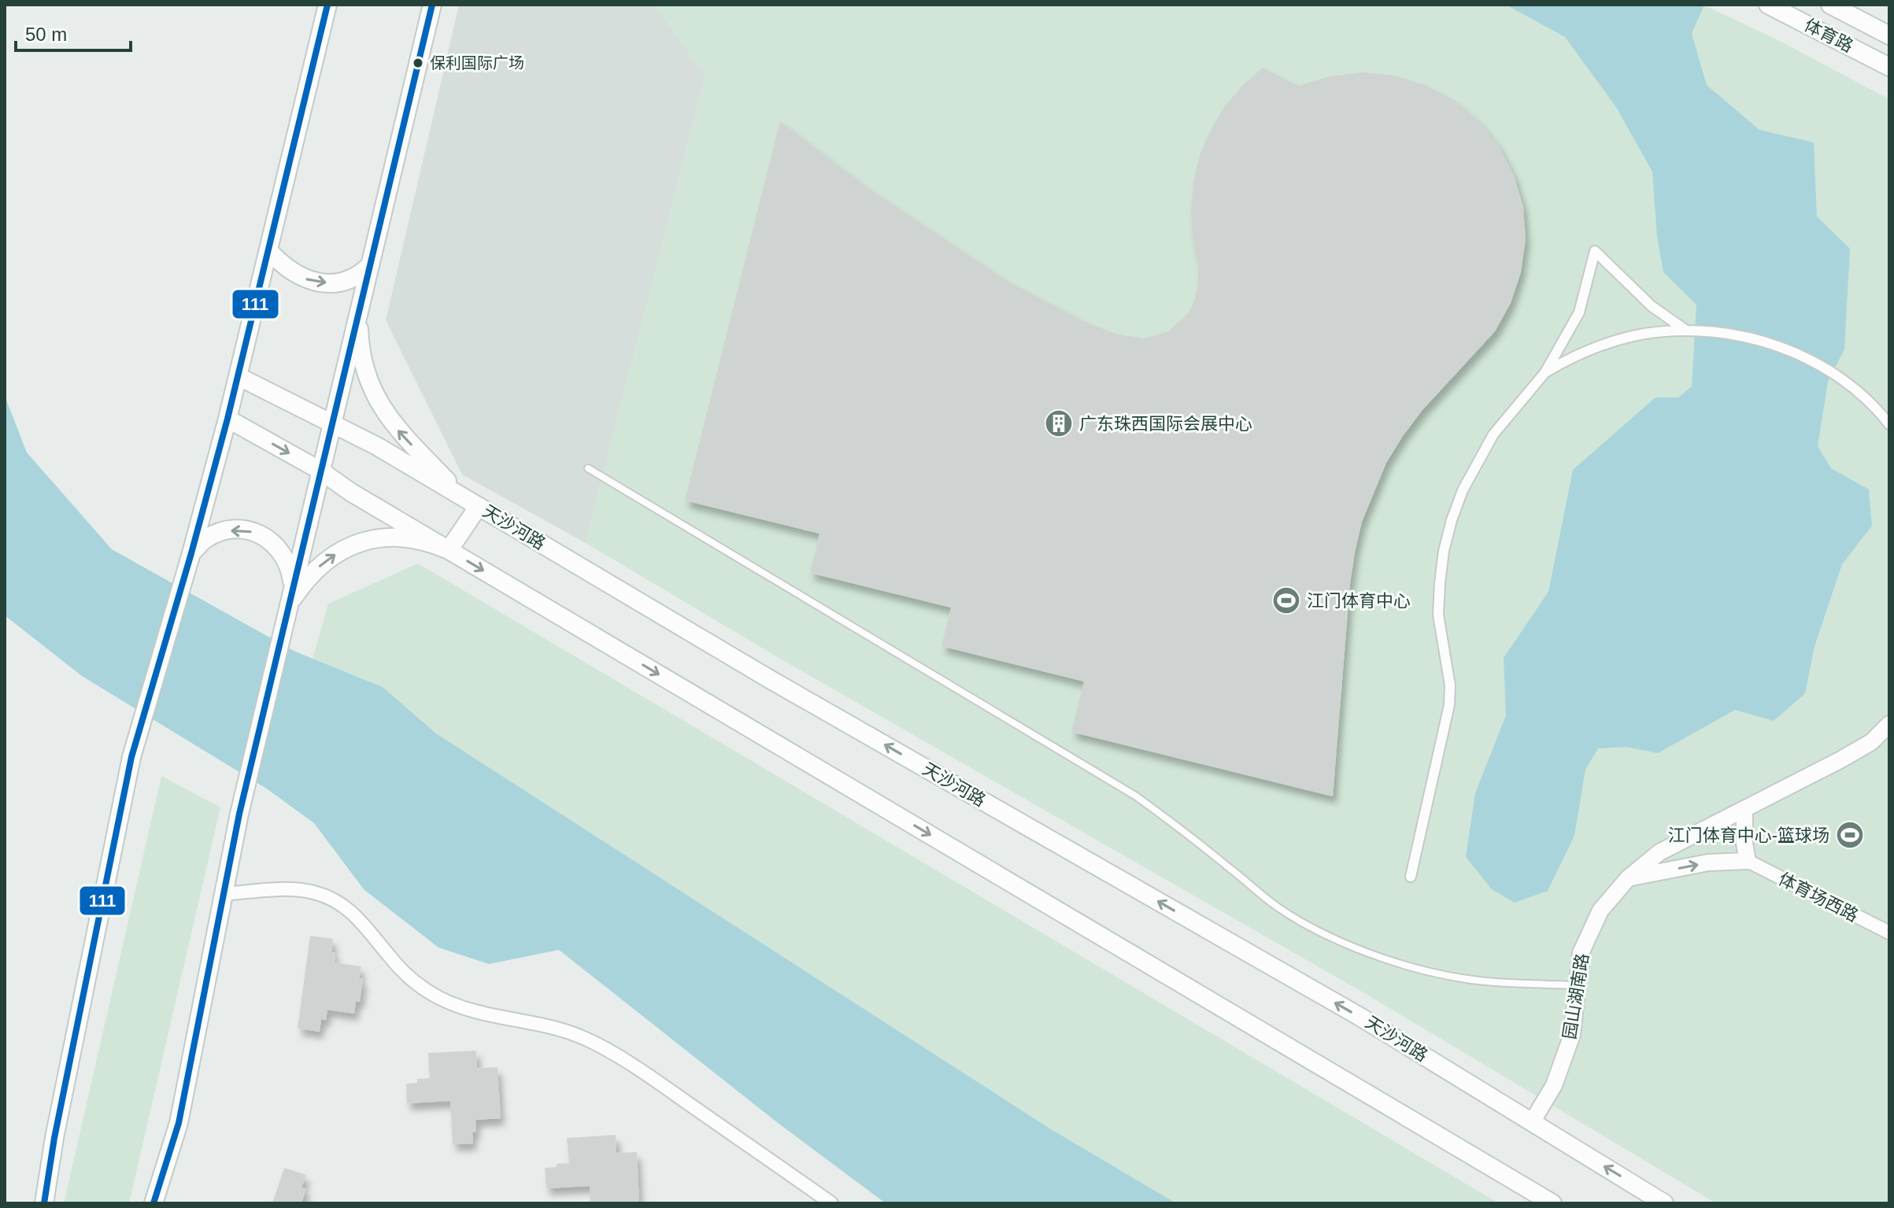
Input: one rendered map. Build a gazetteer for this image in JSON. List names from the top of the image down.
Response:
{
  "streets": {
    "main road": ["体育路", "天沙河路"],
    "street": ["体育场西路", "园山湖南路"]
  },
  "crossings": [
    ["天沙河路", "园山湖南路"]
  ],
  "places": {
    "other": ["保利国际广场"],
    "building": ["广东珠西国际会展中心"],
    "sports": ["江门体育中心", "江门体育中心-篮球场"]
  },
  "lines": ["transit line 111"],
  "scale_bar": "50 m"
}
